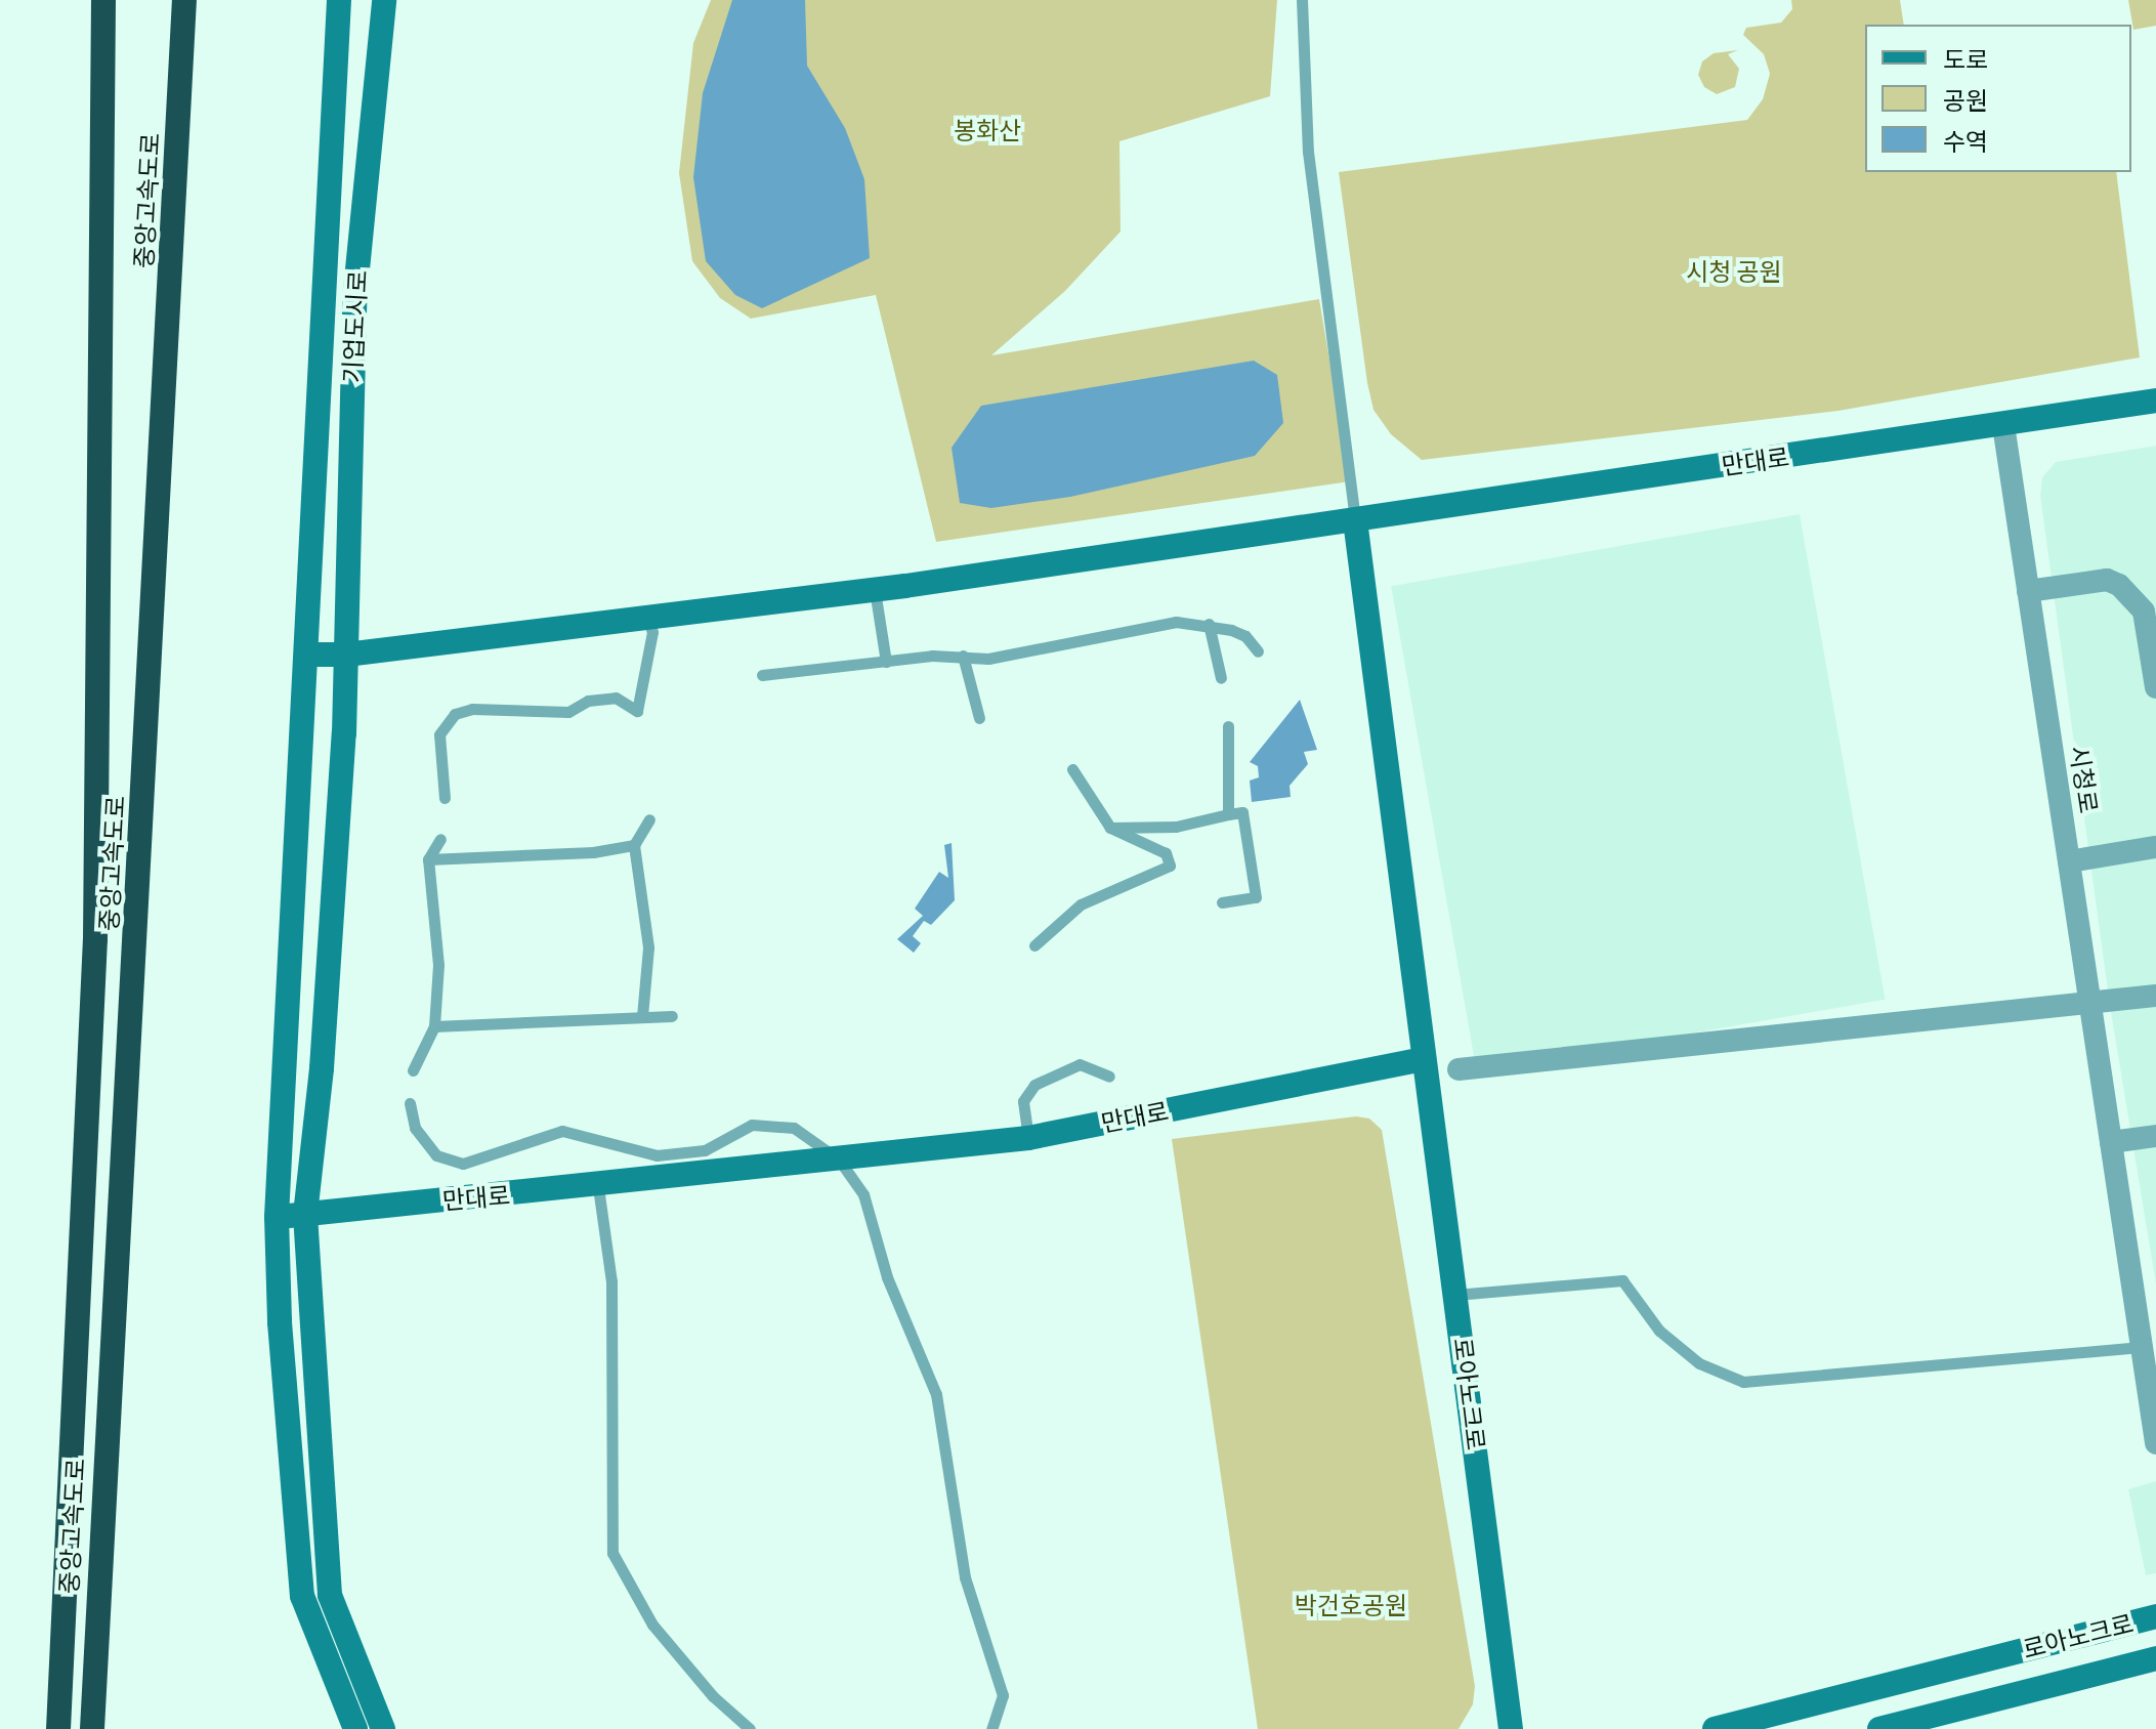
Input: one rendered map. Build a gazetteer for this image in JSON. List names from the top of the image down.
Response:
{
  "streets": {
    "highway": ["중앙고속도로"],
    "street": [
      "기업도시로",
      "만대로",
      "시청로",
      "로아노크로"
    ]
  },
  "crossings": [
    ["기업도시로", "만대로"],
    ["만대로", "시청로"],
    ["만대로", "로아노크로"]
  ],
  "parks": ["봉화산", "시청 공원", "박건호공원"],
  "legend": ["도로", "공원", "수역"]
}
